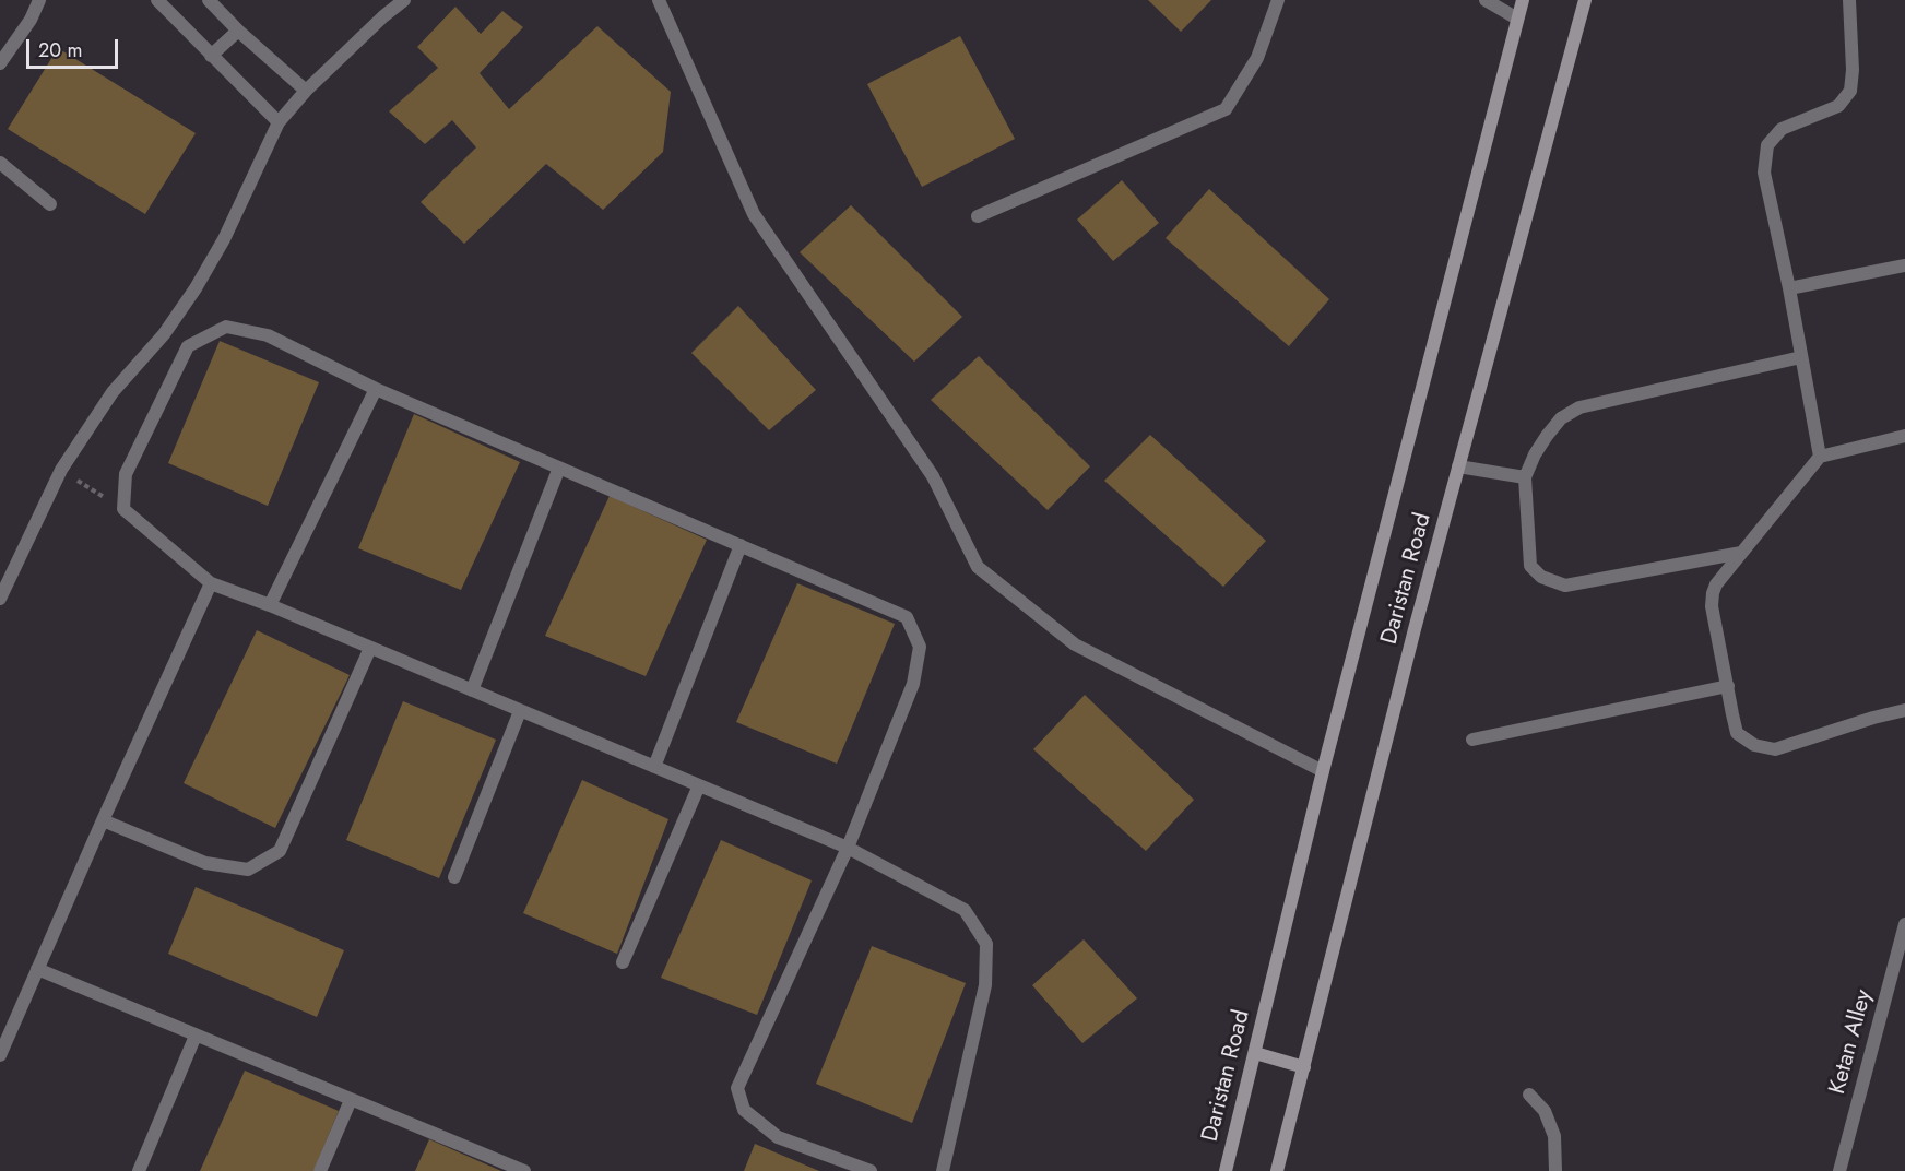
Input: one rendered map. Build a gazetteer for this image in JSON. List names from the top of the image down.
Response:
{
  "streets": {
    "main road": ["Daristan Road"],
    "street": ["Ketan Alley"]
  },
  "scale_bar": "20 m"
}
